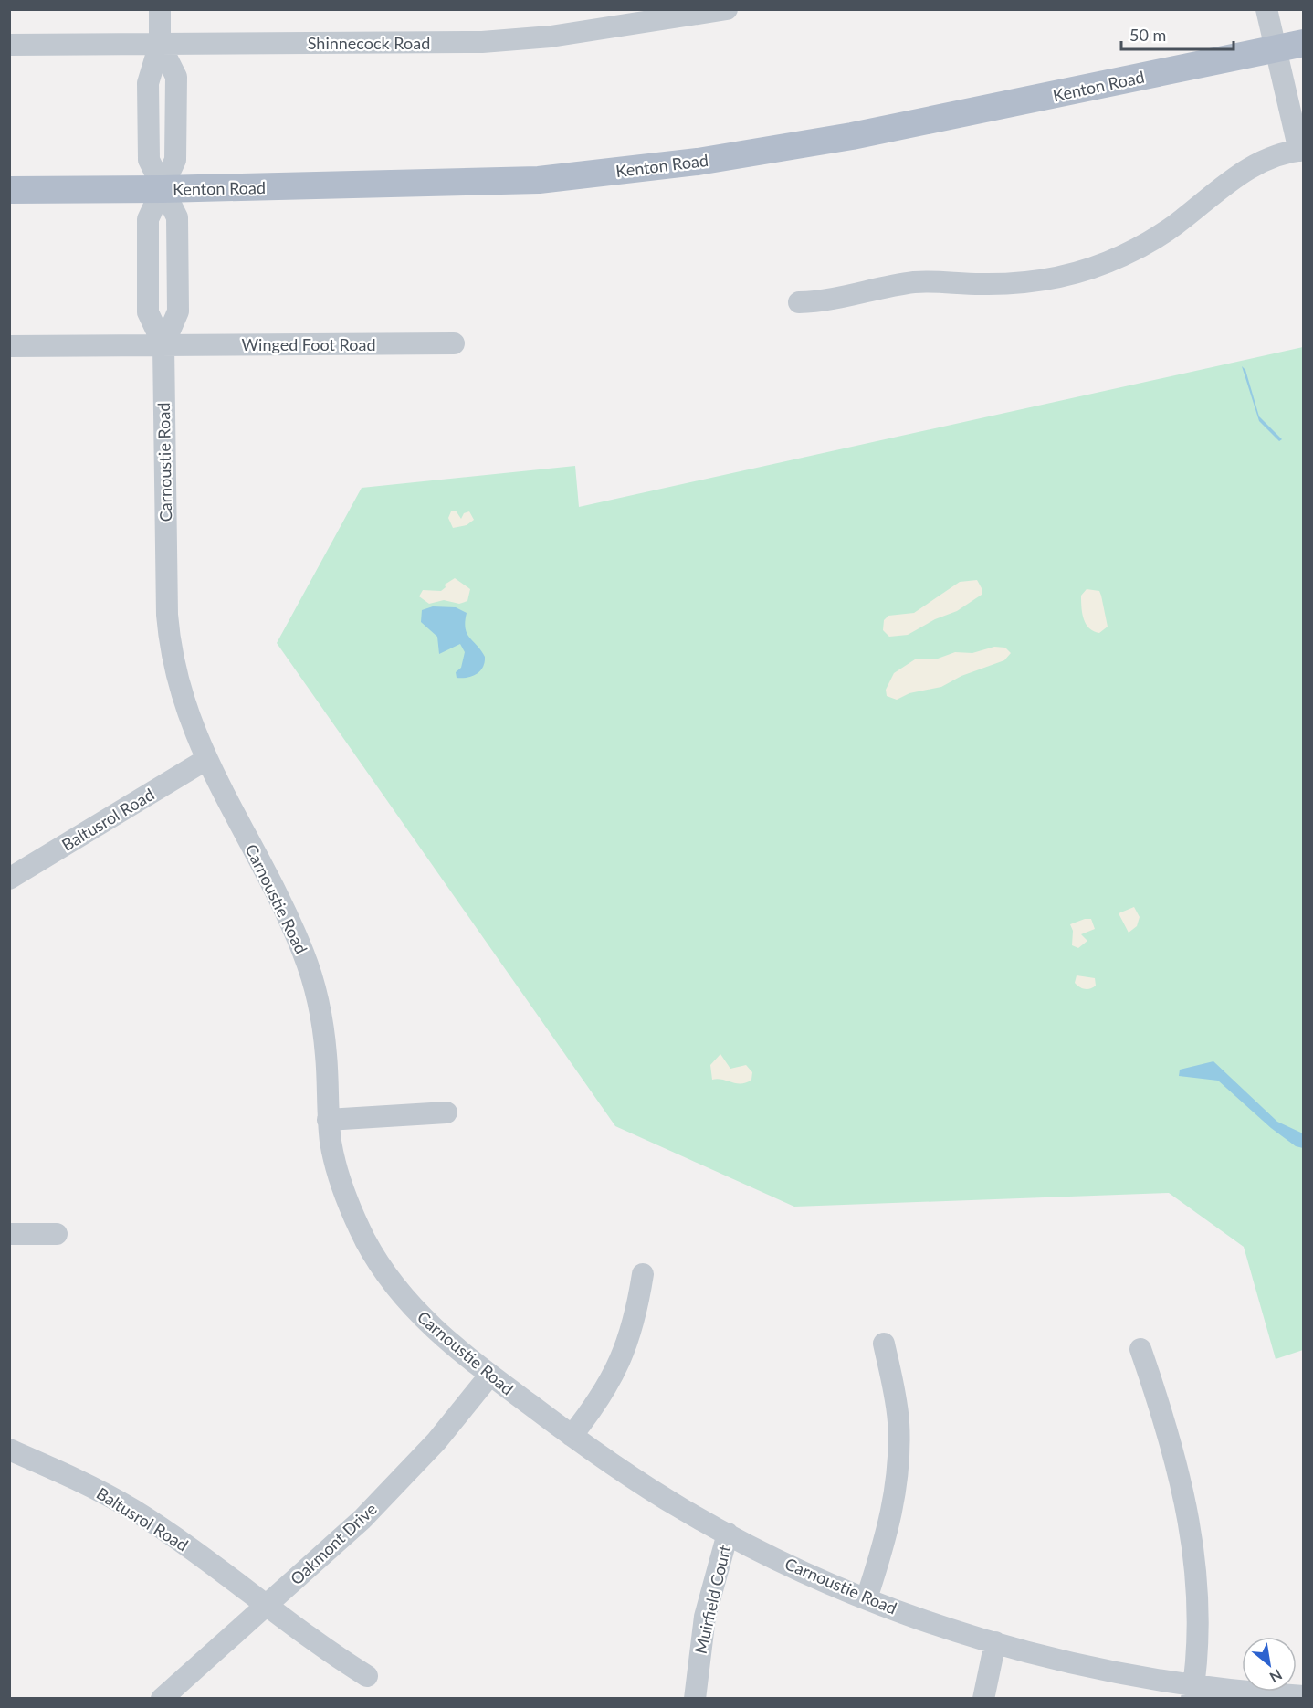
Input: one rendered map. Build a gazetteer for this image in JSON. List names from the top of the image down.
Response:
{
  "streets": {
    "main road": ["Kenton Road"],
    "street": [
      "Shinnecock Road",
      "Winged Foot Road",
      "Carnoustie Road",
      "Baltusrol Road",
      "Oakmont Drive",
      "Muirfield Court"
    ]
  },
  "crossings": [
    ["Kenton Road", "Carnoustie Road"],
    ["Winged Foot Road", "Carnoustie Road"],
    ["Carnoustie Road", "Baltusrol Road"],
    ["Carnoustie Road", "Oakmont Drive"],
    ["Carnoustie Road", "Muirfield Court"],
    ["Baltusrol Road", "Oakmont Drive"]
  ],
  "scale_bar": "50 m",
  "north": "bottom right"
}
